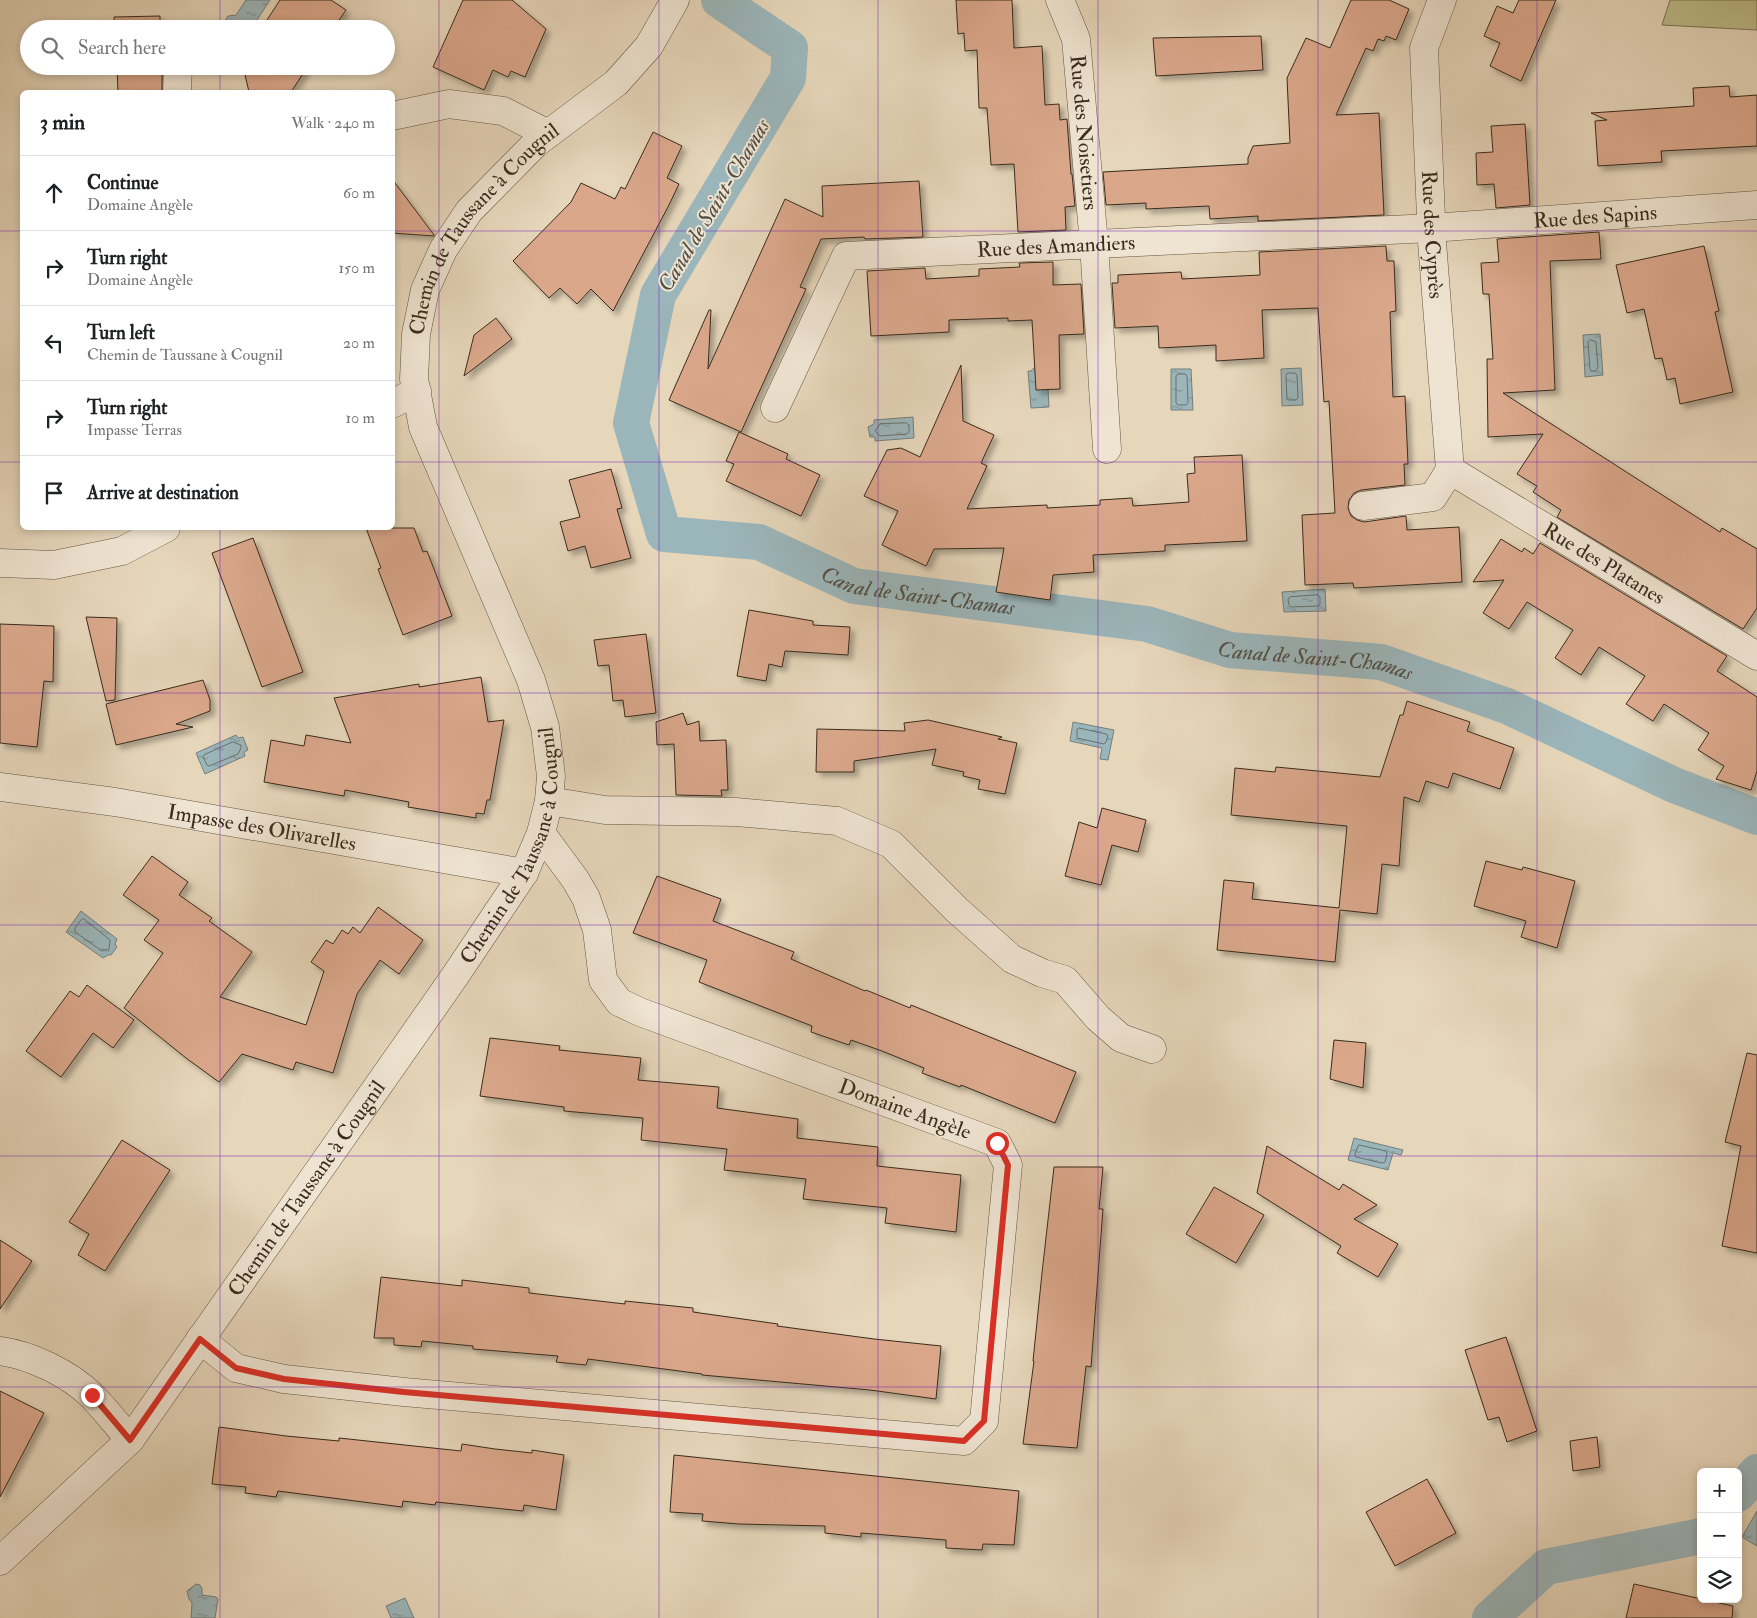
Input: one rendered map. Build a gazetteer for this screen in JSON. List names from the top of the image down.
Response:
{
  "streets": {
    "street": [
      "Rue des Noisetiers",
      "Rue des Sapins",
      "Chemin de Taussane à Cougnil",
      "Rue des Cyprès",
      "Rue des Amandiers",
      "Rue des Platanes",
      "Impasse des Olivarelles",
      "Domaine Angèle"
    ]
  },
  "crossings": [
    ["Rue des Noisetiers", "Rue des Amandiers"],
    ["Rue des Sapins", "Rue des Cyprès"],
    ["Rue des Sapins", "Rue des Amandiers"],
    ["Chemin de Taussane à Cougnil", "Impasse des Olivarelles"],
    ["Chemin de Taussane à Cougnil", "Domaine Angèle"],
    ["Rue des Cyprès", "Rue des Amandiers"],
    ["Rue des Cyprès", "Rue des Platanes"]
  ],
  "water": ["Canal de Saint-Chamas"],
  "page": {
    "search": "Search here",
    "heading": ["3 min", "Walk · 240 m"],
    "list": [
      ["Continue", "Domaine Angèle", "60 m"],
      ["Turn right", "Domaine Angèle", "150 m"],
      ["Turn left", "Chemin de Taussane à Cougnil", "20 m"],
      ["Turn right", "Impasse Terras", "10 m"],
      "Arrive at destination"
    ],
    "map_buttons": ["+", "−"]
  }
}
